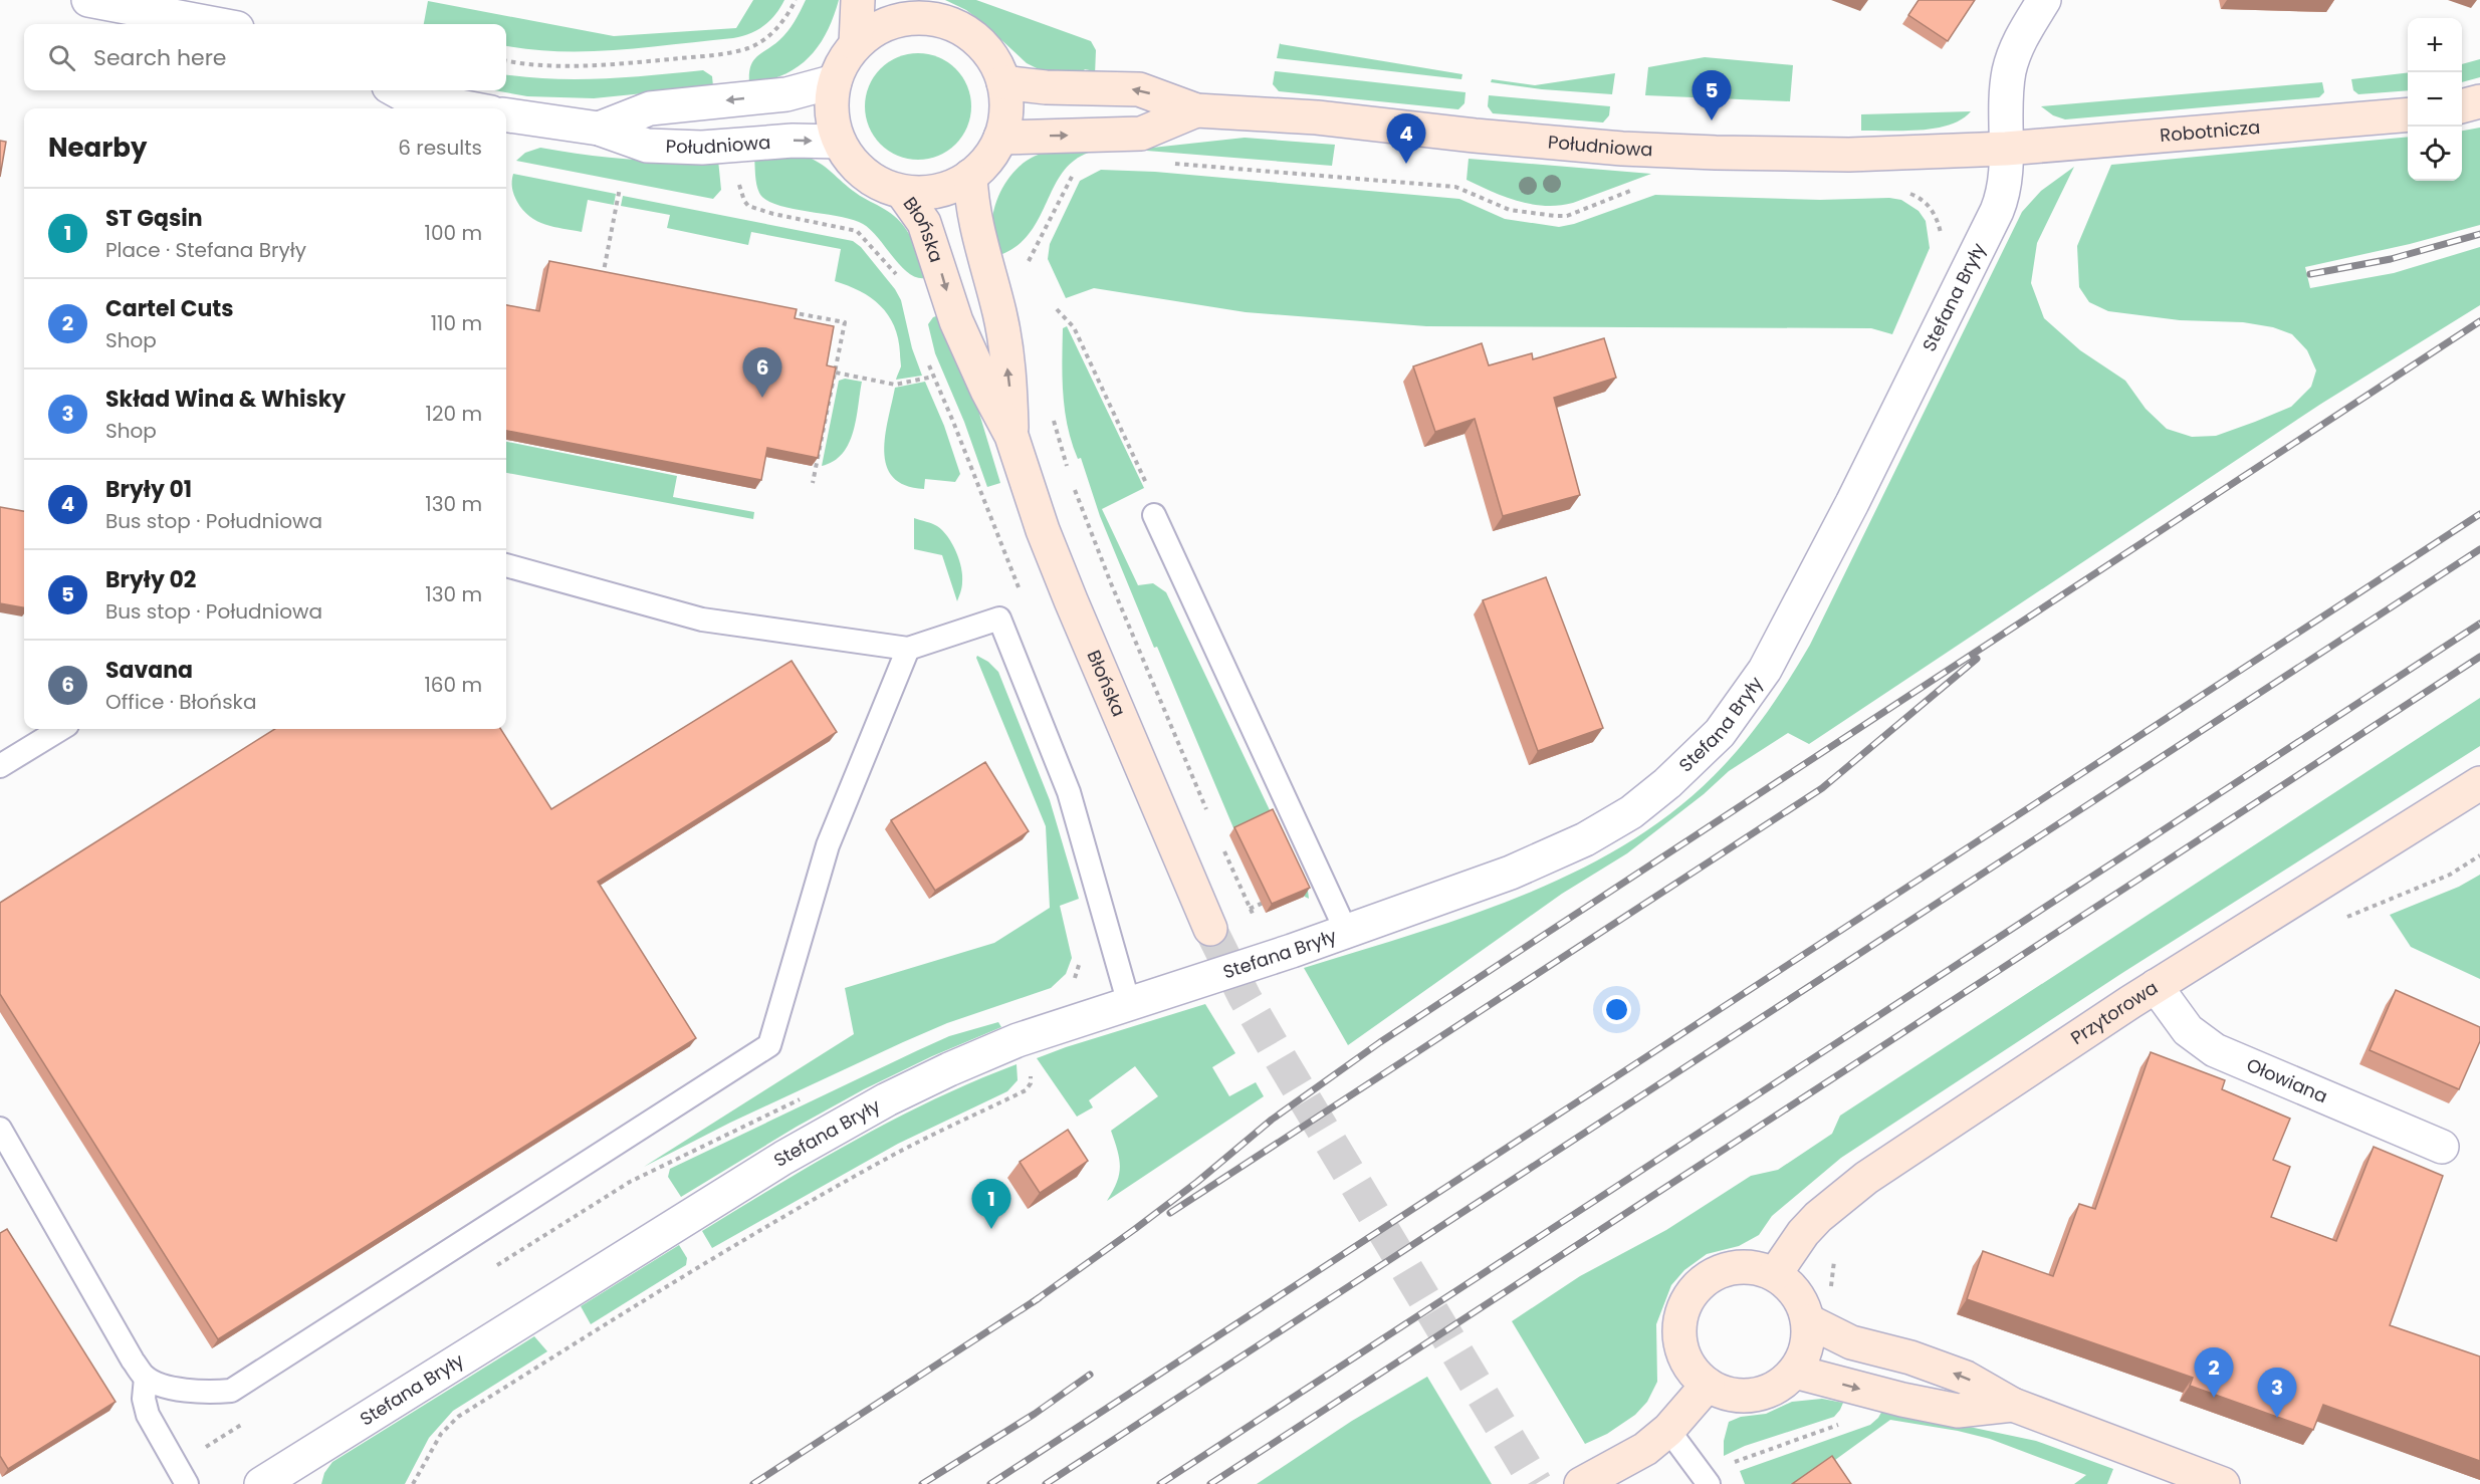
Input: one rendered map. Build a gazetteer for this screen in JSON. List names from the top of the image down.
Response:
{
  "streets": {
    "street": [
      "Robotnicza",
      "Południowa",
      "Błońska",
      "Stefana Bryły",
      "Przytorowa",
      "Ołowiana"
    ]
  },
  "crossings": [
    ["Robotnicza", "Południowa"],
    ["Robotnicza", "Stefana Bryły"],
    ["Południowa", "Błońska"],
    ["Południowa", "Stefana Bryły"],
    ["Przytorowa", "Ołowiana"]
  ],
  "page": {
    "map_buttons": ["+", "−"],
    "search": "Search here",
    "pins": [
      "5",
      "4",
      "6",
      "1",
      "2",
      "3"
    ],
    "heading": ["Nearby", "6 results"],
    "list": [
      {
        "mark": "1",
        "name": "ST Gąsin",
        "note": "Place · Stefana Bryły",
        "value": "100 m"
      },
      {
        "mark": "2",
        "name": "Cartel Cuts",
        "note": "Shop",
        "value": "110 m"
      },
      {
        "mark": "3",
        "name": "Skład Wina & Whisky",
        "note": "Shop",
        "value": "120 m"
      },
      {
        "mark": "4",
        "name": "Bryły 01",
        "note": "Bus stop · Południowa",
        "value": "130 m"
      },
      {
        "mark": "5",
        "name": "Bryły 02",
        "note": "Bus stop · Południowa",
        "value": "130 m"
      },
      {
        "mark": "6",
        "name": "Savana",
        "note": "Office · Błońska",
        "value": "160 m"
      }
    ]
  }
}
